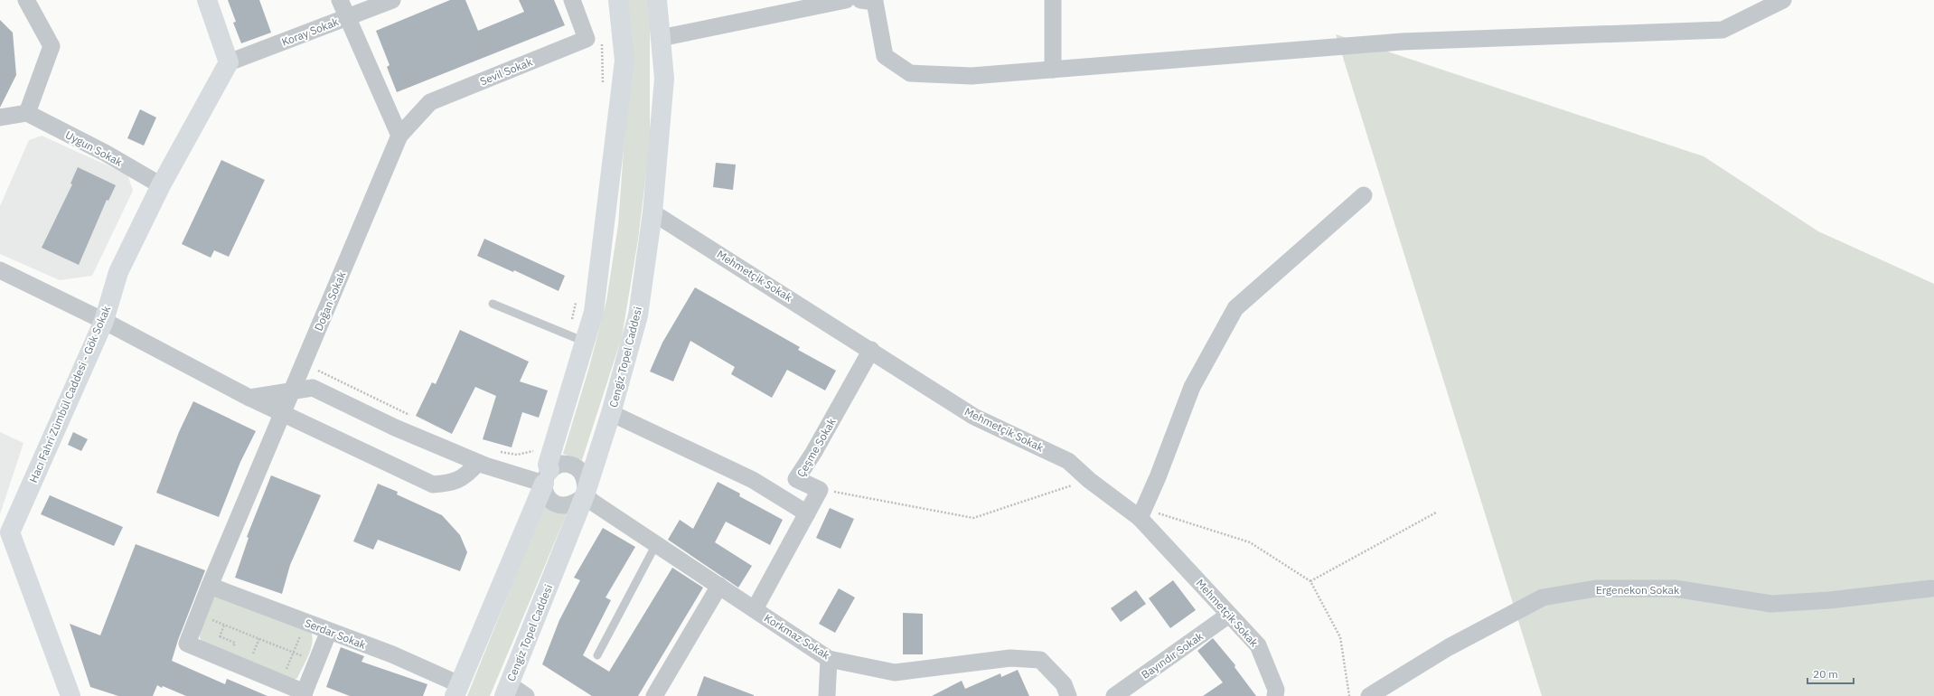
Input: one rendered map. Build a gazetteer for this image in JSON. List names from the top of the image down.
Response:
{
  "streets": {
    "main road": ["Cengiz Topel Caddesi", "Hacı Fahri Zümbül Caddesi - Gök Sokak"],
    "street": [
      "Koray Sokak",
      "Sevil Sokak",
      "Uygun Sokak",
      "Mehmetçik Sokak",
      "Doğan Sokak",
      "Çeşme Sokak",
      "Ergenekon Sokak",
      "Serdar Sokak",
      "Korkmaz Sokak",
      "Bayındır Sokak"
    ]
  },
  "crossings": [
    ["Koray Sokak", "Hacı Fahri Zümbül Caddesi - Gök Sokak"],
    ["Sevil Sokak", "Doğan Sokak"],
    ["Uygun Sokak", "Hacı Fahri Zümbül Caddesi - Gök Sokak"],
    ["Mehmetçik Sokak", "Cengiz Topel Caddesi"],
    ["Mehmetçik Sokak", "Çeşme Sokak"],
    ["Mehmetçik Sokak", "Bayındır Sokak"],
    ["Doğan Sokak", "Serdar Sokak"],
    ["Cengiz Topel Caddesi", "Korkmaz Sokak"]
  ],
  "scale_bar": "20 m"
}
